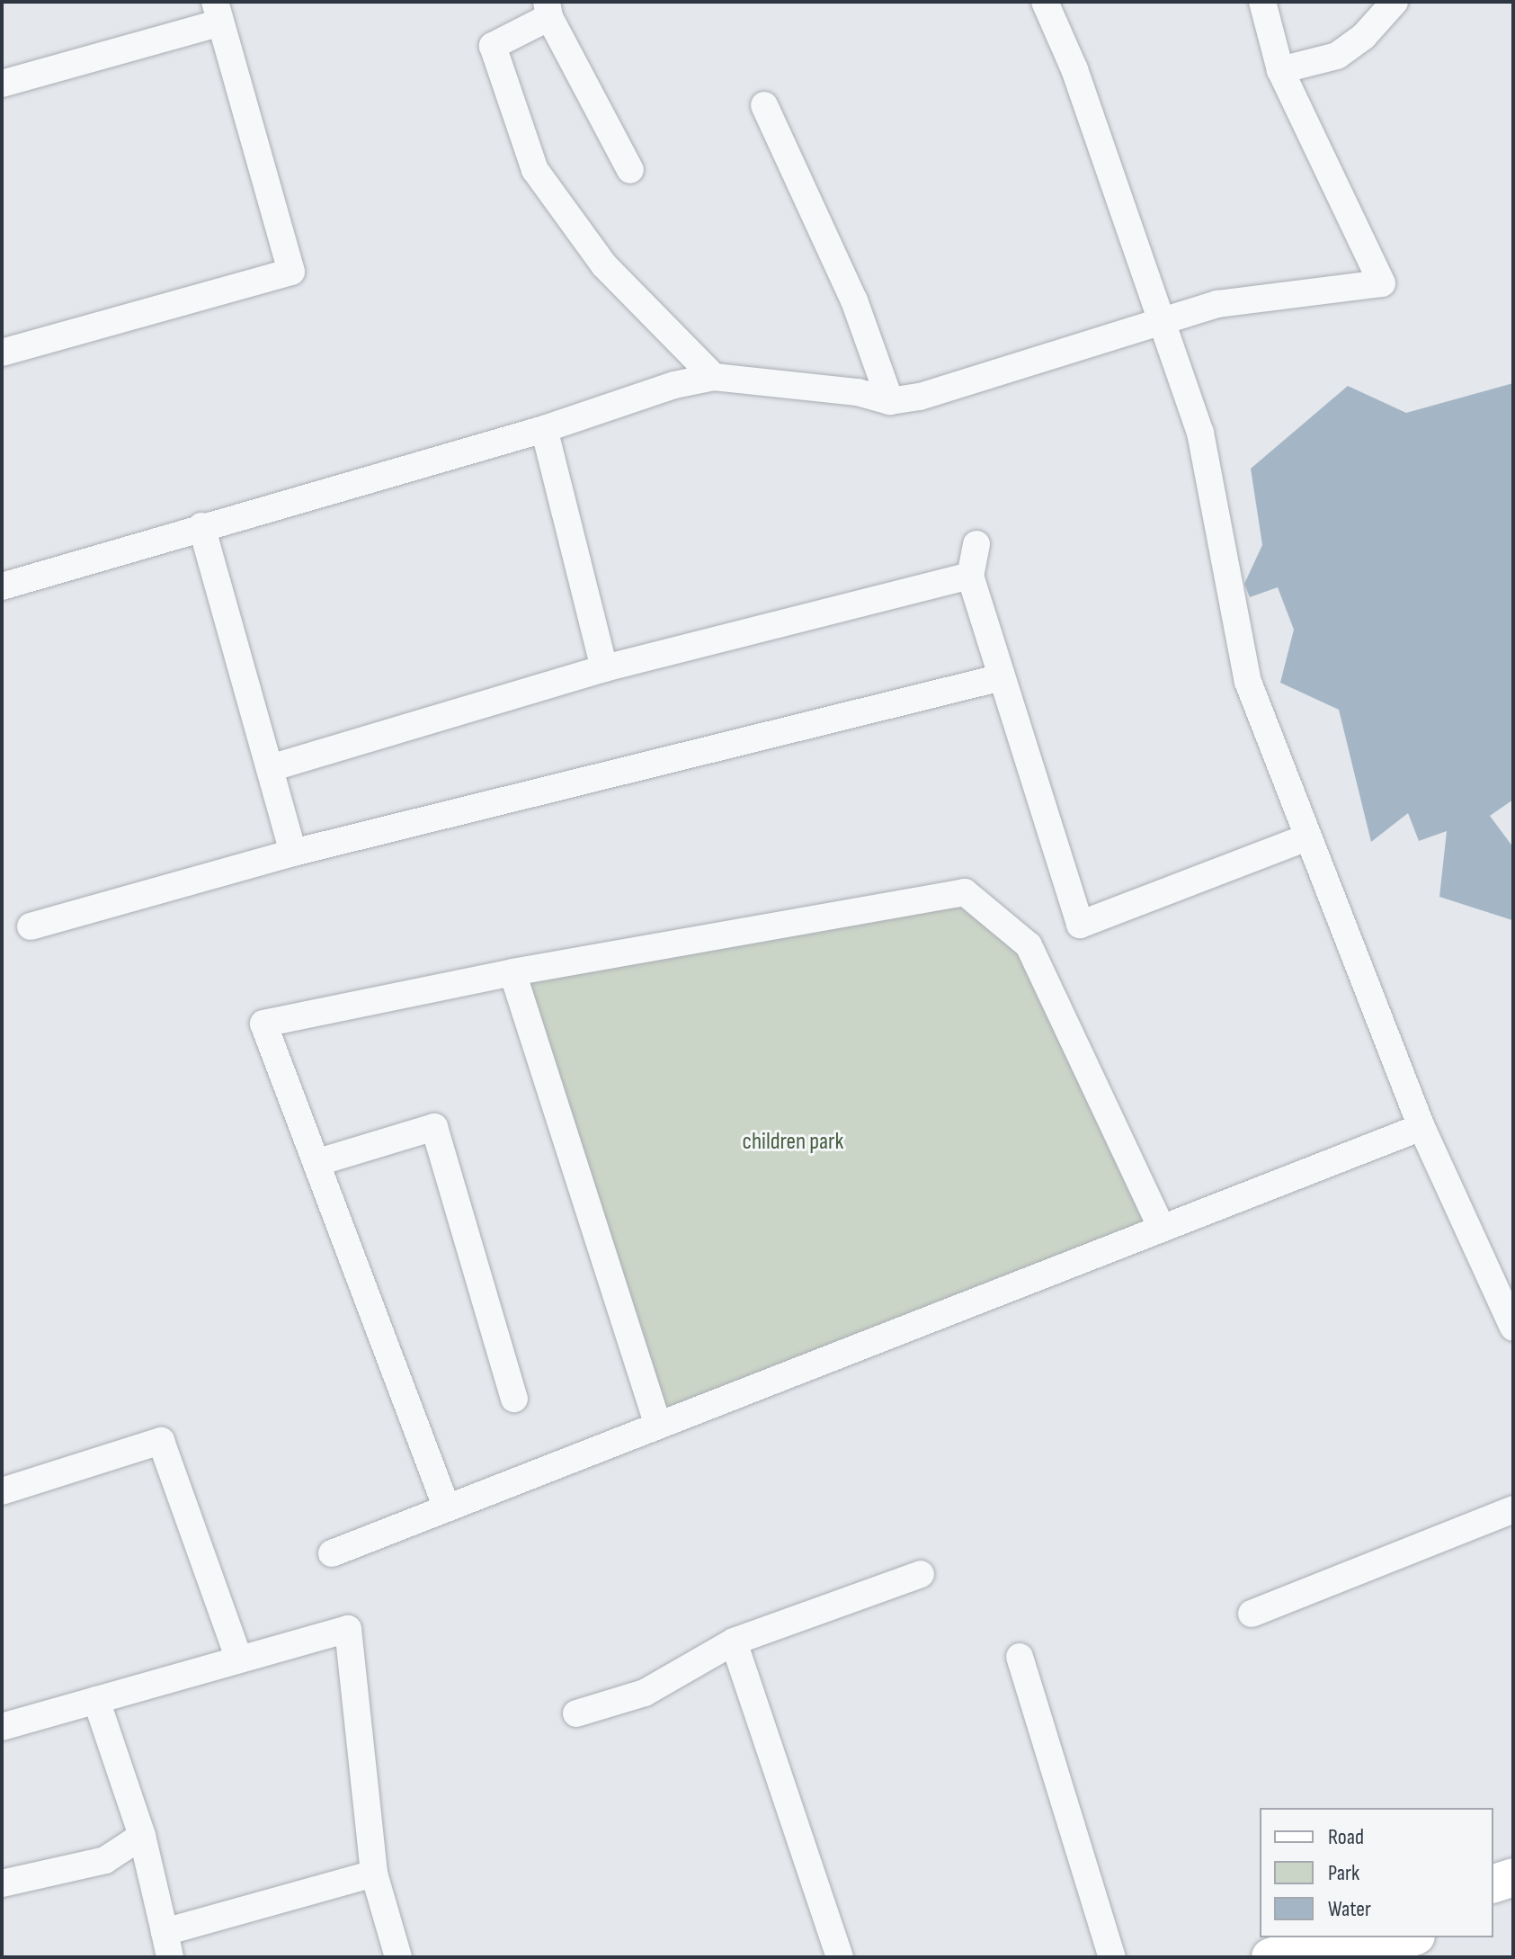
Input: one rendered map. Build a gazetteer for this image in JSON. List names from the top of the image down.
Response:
{
  "parks": ["children park"],
  "legend": ["Road", "Park", "Water"]
}
